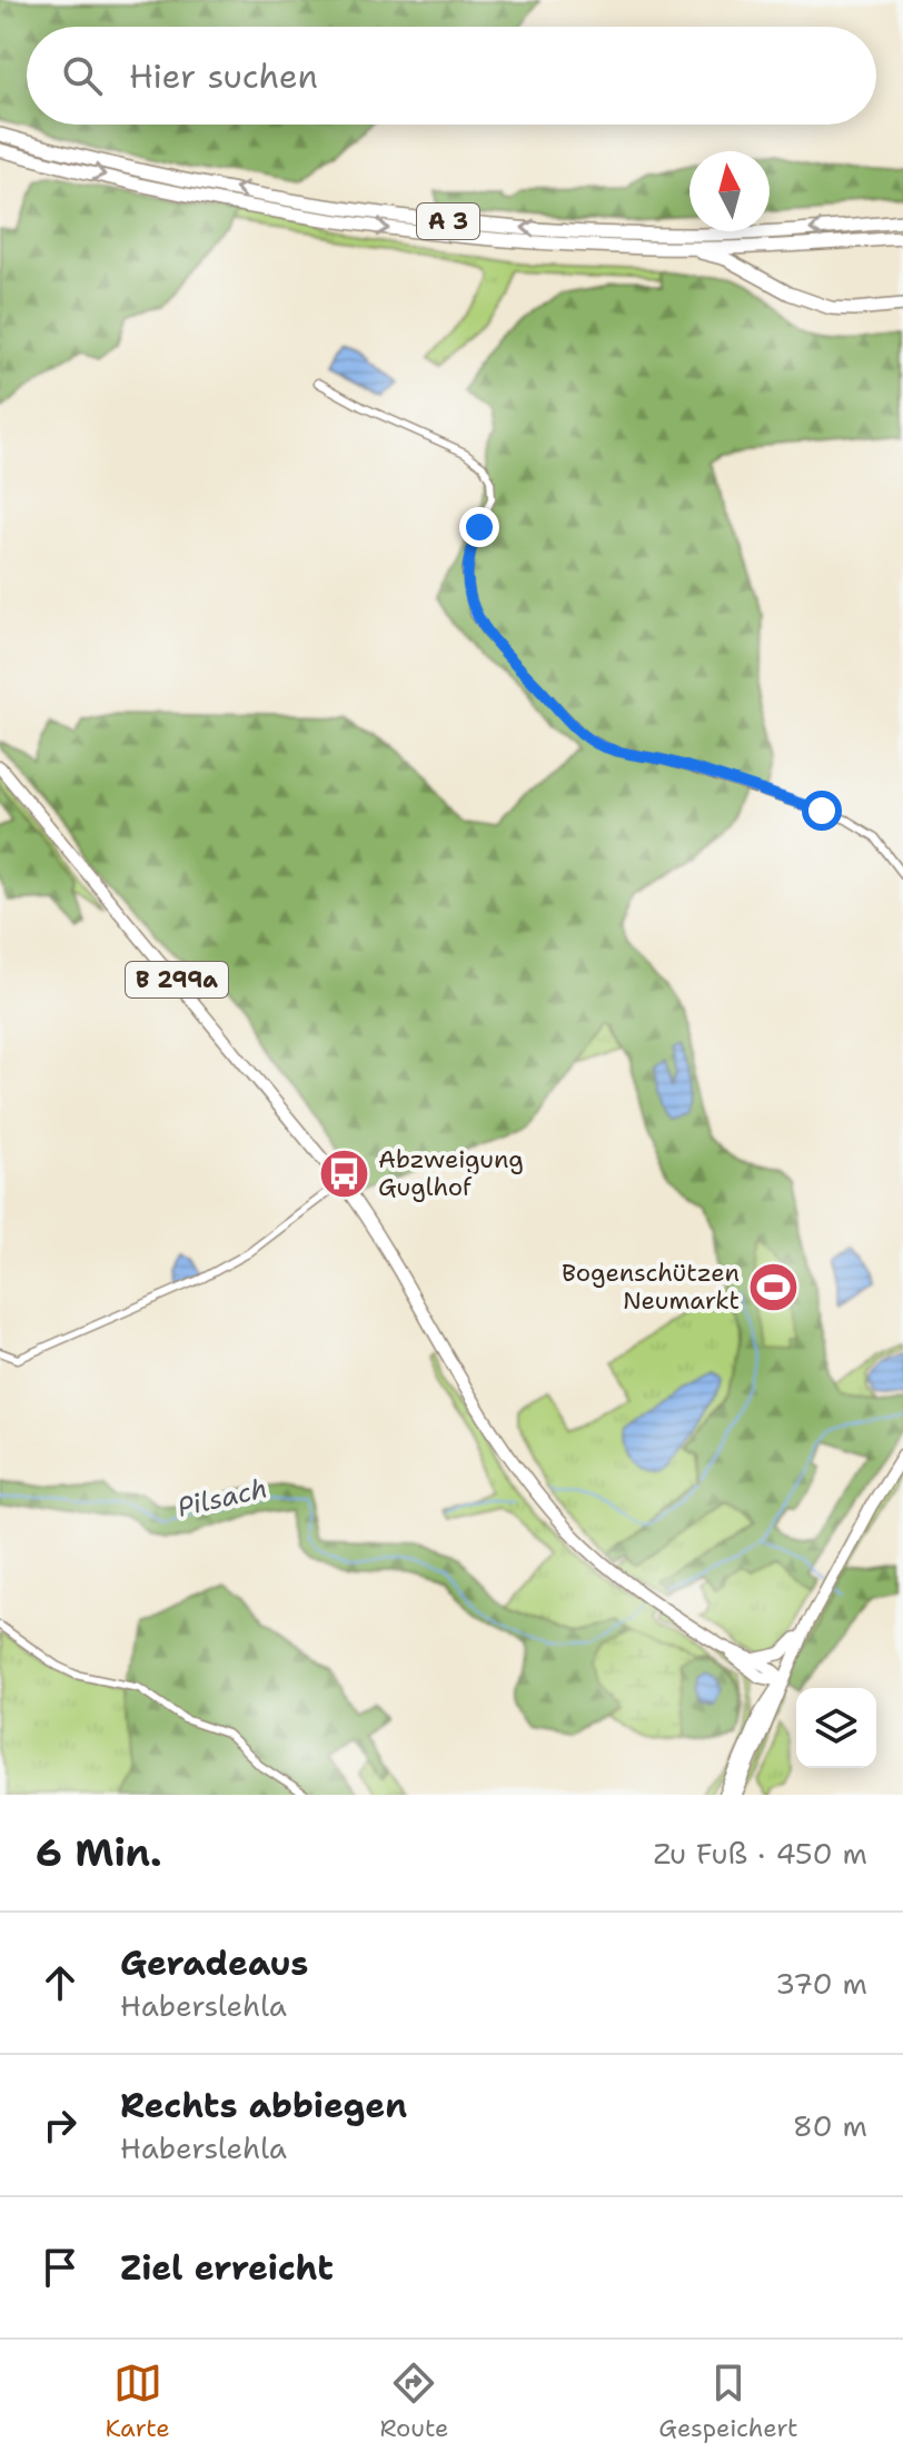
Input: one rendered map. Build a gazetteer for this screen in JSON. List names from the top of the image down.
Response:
{
  "streets": {
    "highway": ["A 3"],
    "main road": ["B 299a"]
  },
  "water": ["Pilsach"],
  "places": {
    "bus stop": ["Abzweigung Guglhof"],
    "sports": ["Bogenschützen Neumarkt"]
  },
  "north": "top",
  "page": {
    "search": "Hier suchen",
    "heading": ["6 Min.", "Zu Fuß · 450 m"],
    "list": [
      ["Geradeaus", "Haberslehla", "370 m"],
      ["Rechts abbiegen", "Haberslehla", "80 m"],
      "Ziel erreicht"
    ],
    "nav": ["Karte", "Route", "Gespeichert"]
  }
}
